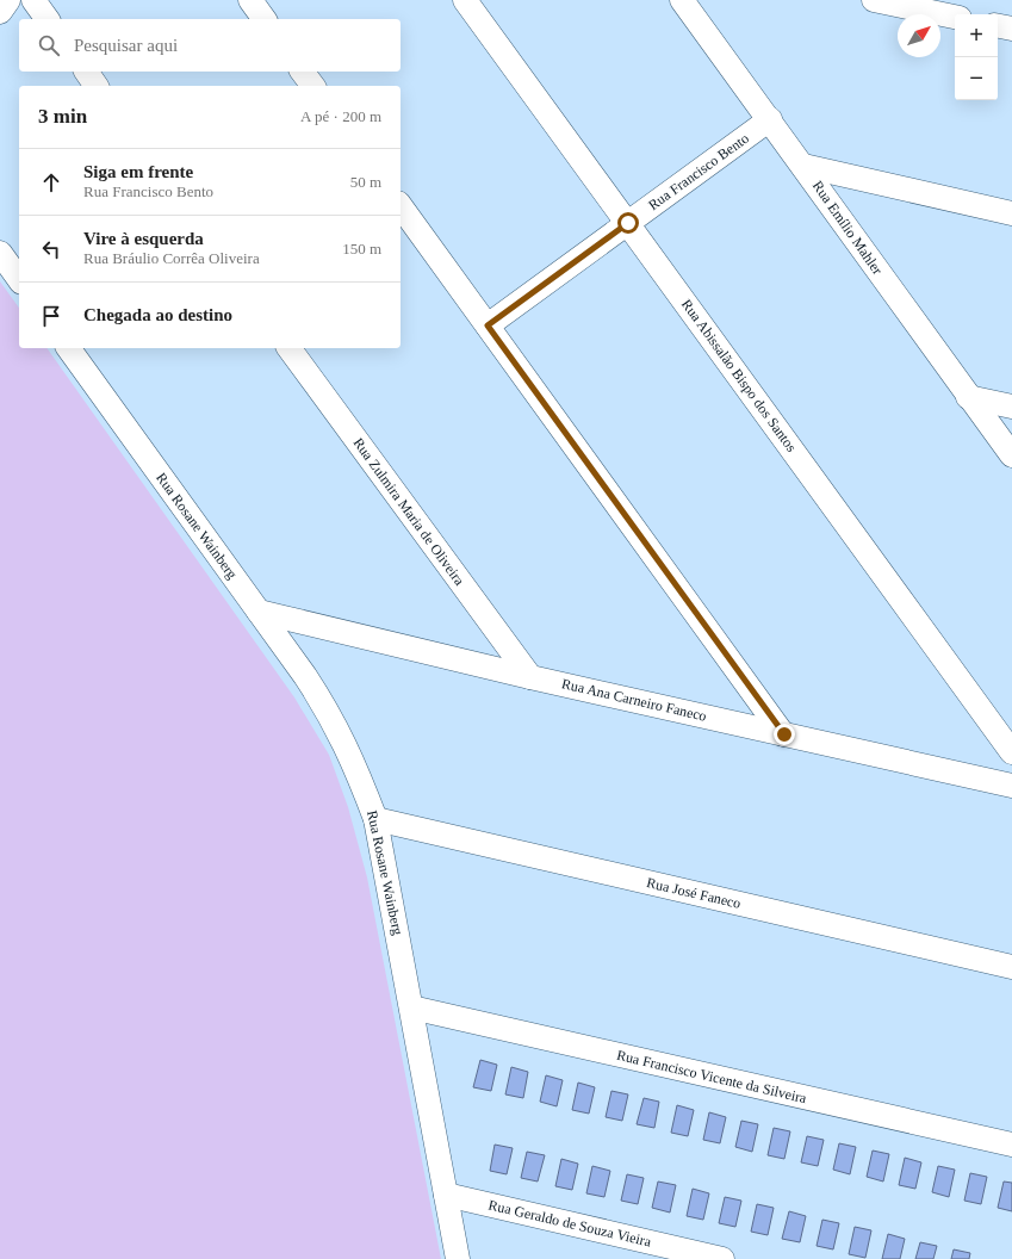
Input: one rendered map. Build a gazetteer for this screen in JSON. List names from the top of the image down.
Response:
{
  "streets": {
    "street": [
      "Rua Francisco Bento",
      "Rua Emílio Mahler",
      "Rua Abissalão Bispo dos Santos",
      "Rua Zulmira Maria de Oliveira",
      "Rua Rosane Wainberg",
      "Rua Ana Carneiro Faneco",
      "Rua José Faneco",
      "Rua Francisco Vicente da Silveira",
      "Rua Geraldo de Souza Vieira"
    ]
  },
  "crossings": [
    ["Rua Francisco Bento", "Rua Emílio Mahler"],
    ["Rua Francisco Bento", "Rua Abissalão Bispo dos Santos"],
    ["Rua Zulmira Maria de Oliveira", "Rua Ana Carneiro Faneco"],
    ["Rua Rosane Wainberg", "Rua Ana Carneiro Faneco"],
    ["Rua Rosane Wainberg", "Rua José Faneco"],
    ["Rua Rosane Wainberg", "Rua Francisco Vicente da Silveira"],
    ["Rua Rosane Wainberg", "Rua Geraldo de Souza Vieira"]
  ],
  "north": "top right",
  "page": {
    "map_buttons": ["+", "−"],
    "search": "Pesquisar aqui",
    "heading": ["3 min", "A pé · 200 m"],
    "list": [
      ["Siga em frente", "Rua Francisco Bento", "50 m"],
      ["Vire à esquerda", "Rua Bráulio Corrêa Oliveira", "150 m"],
      "Chegada ao destino"
    ]
  }
}
